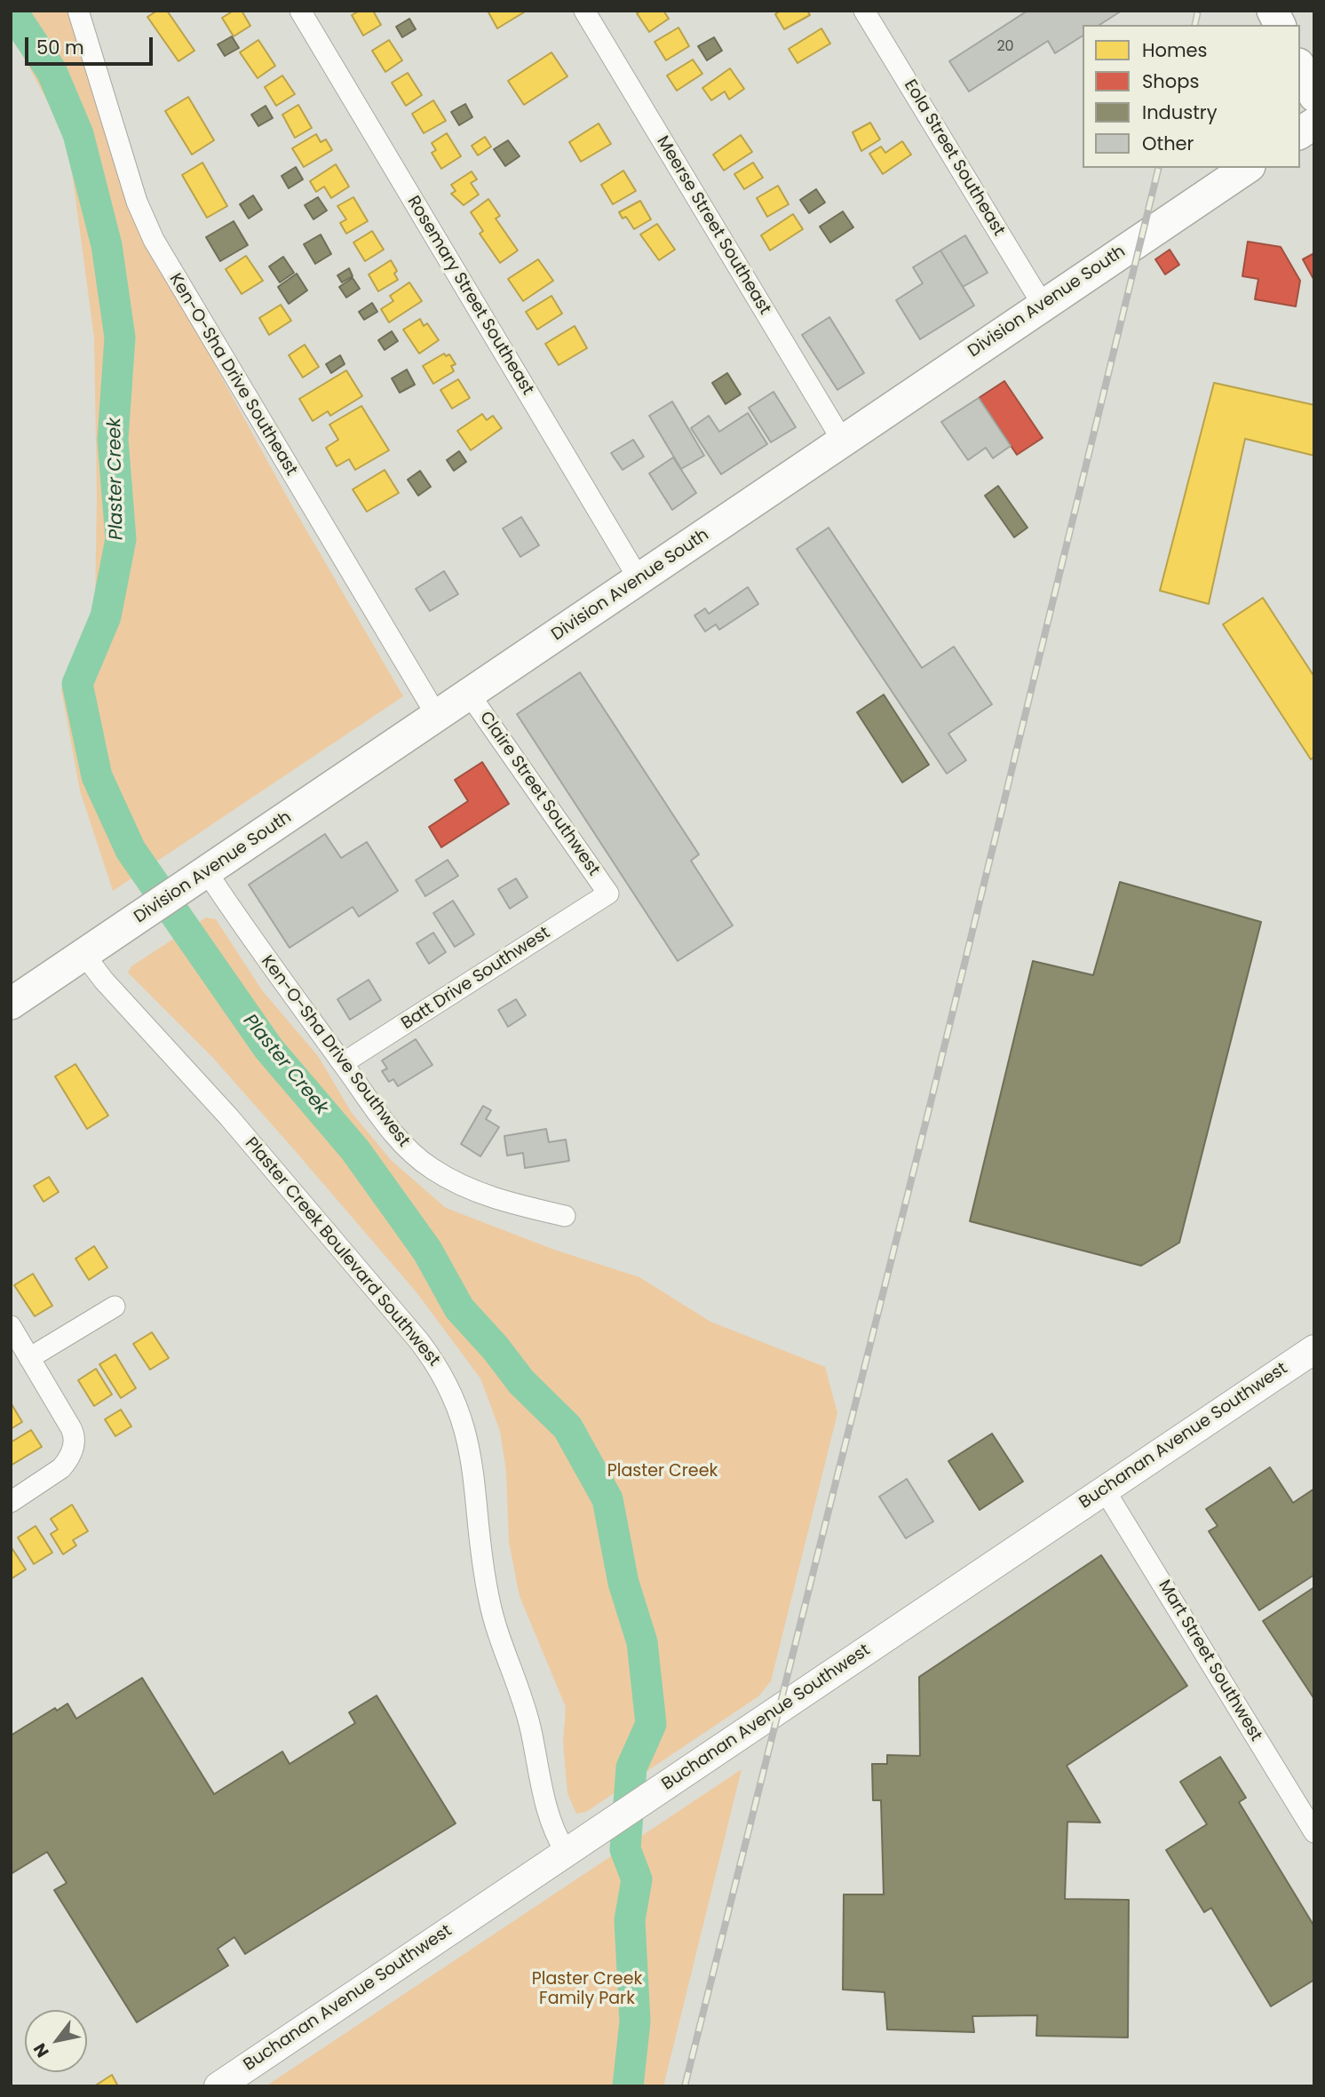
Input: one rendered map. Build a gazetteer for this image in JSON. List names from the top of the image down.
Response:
{
  "streets": {
    "main road": ["Division Avenue South"],
    "street": [
      "Eola Street Southeast",
      "Meerse Street Southeast",
      "Rosemary Street Southeast",
      "Ken-O-Sha Drive Southeast",
      "Claire Street Southwest",
      "Batt Drive Southwest",
      "Ken-O-Sha Drive Southwest",
      "Plaster Creek Boulevard Southwest",
      "Buchanan Avenue Southwest",
      "Mart Street Southwest"
    ]
  },
  "crossings": [
    ["Eola Street Southeast", "Division Avenue South"],
    ["Meerse Street Southeast", "Division Avenue South"],
    ["Rosemary Street Southeast", "Division Avenue South"],
    ["Division Avenue South", "Ken-O-Sha Drive Southeast"],
    ["Division Avenue South", "Claire Street Southwest"],
    ["Division Avenue South", "Ken-O-Sha Drive Southwest"],
    ["Division Avenue South", "Plaster Creek Boulevard Southwest"],
    ["Claire Street Southwest", "Batt Drive Southwest"],
    ["Batt Drive Southwest", "Ken-O-Sha Drive Southwest"],
    ["Plaster Creek Boulevard Southwest", "Buchanan Avenue Southwest"],
    ["Buchanan Avenue Southwest", "Mart Street Southwest"]
  ],
  "water": ["Plaster Creek"],
  "parks": ["Plaster Creek", "Plaster Creek Family Park"],
  "house_numbers": ["20"],
  "legend": [
    "Homes",
    "Shops",
    "Industry",
    "Other"
  ],
  "scale_bar": "50 m",
  "north": "bottom left"
}
